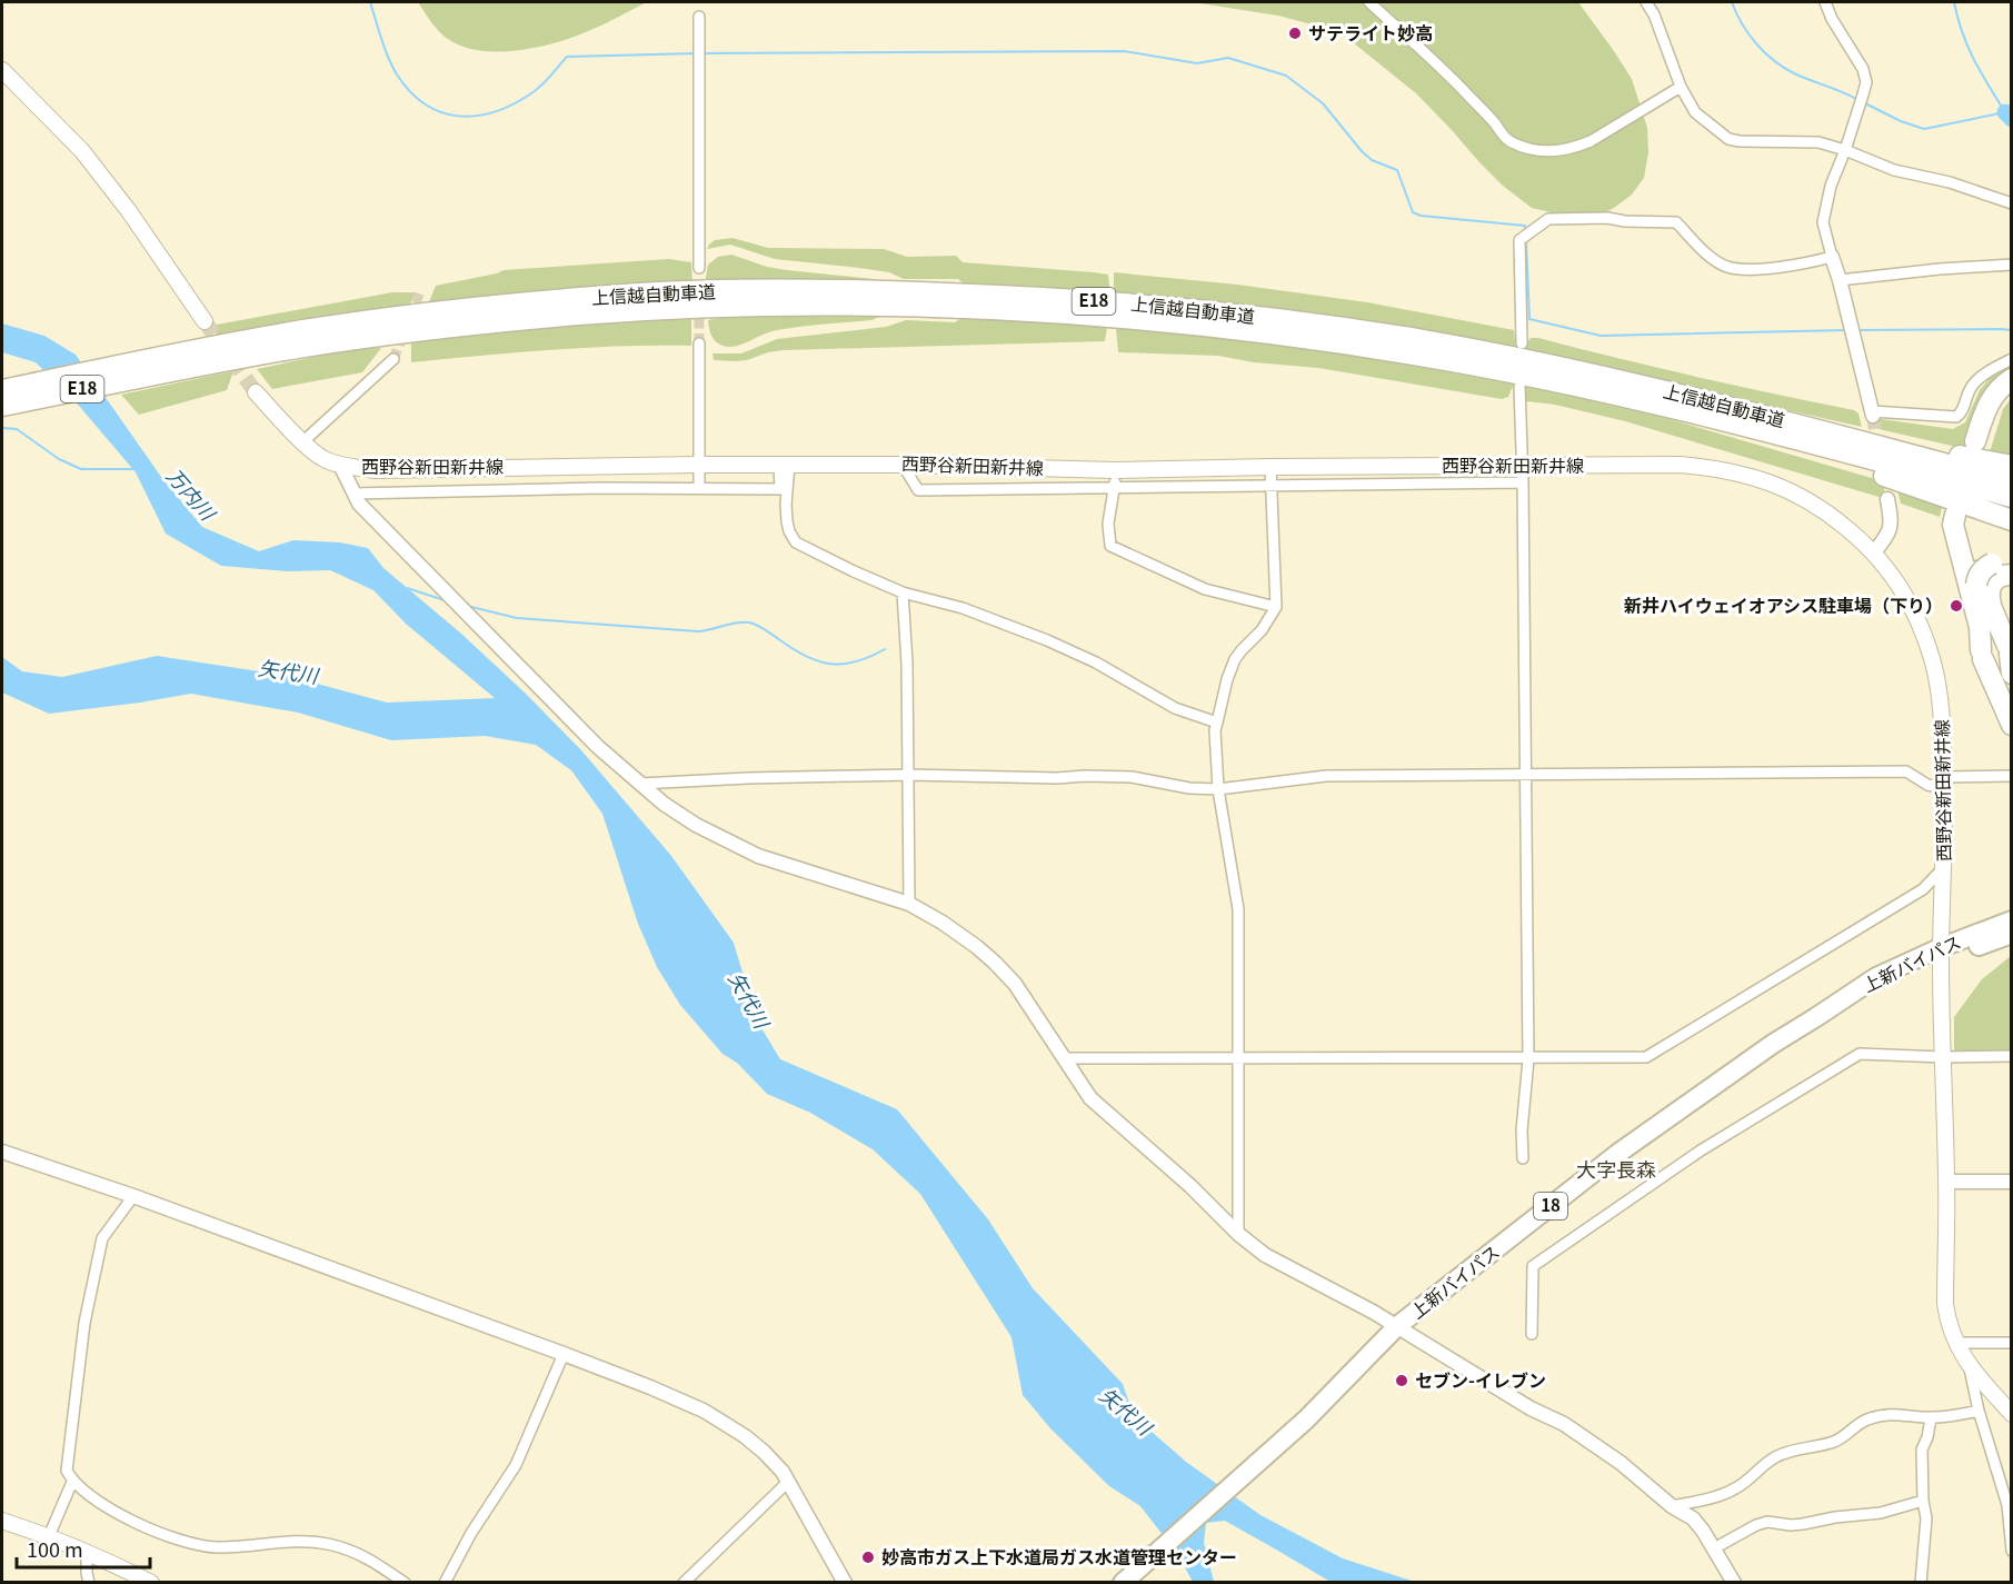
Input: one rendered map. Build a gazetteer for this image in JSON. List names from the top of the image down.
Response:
{
  "streets": {
    "highway": [
      "上信越自動車道",
      "E18",
      "上新バイパス",
      "18"
    ],
    "main road": ["西野谷新田新井線"]
  },
  "crossings": [
    ["上信越自動車道", "E18"],
    ["西野谷新田新井線", "上新バイパス"]
  ],
  "districts": ["大字長森"],
  "water": ["万内川", "矢代川"],
  "places": [
    "サテライト妙高",
    "新井ハイウェイオアシス駐車場（下り）",
    "セブン-イレブン",
    "妙高市ガス上下水道局ガス水道管理センター"
  ],
  "scale_bar": "100 m"
}
